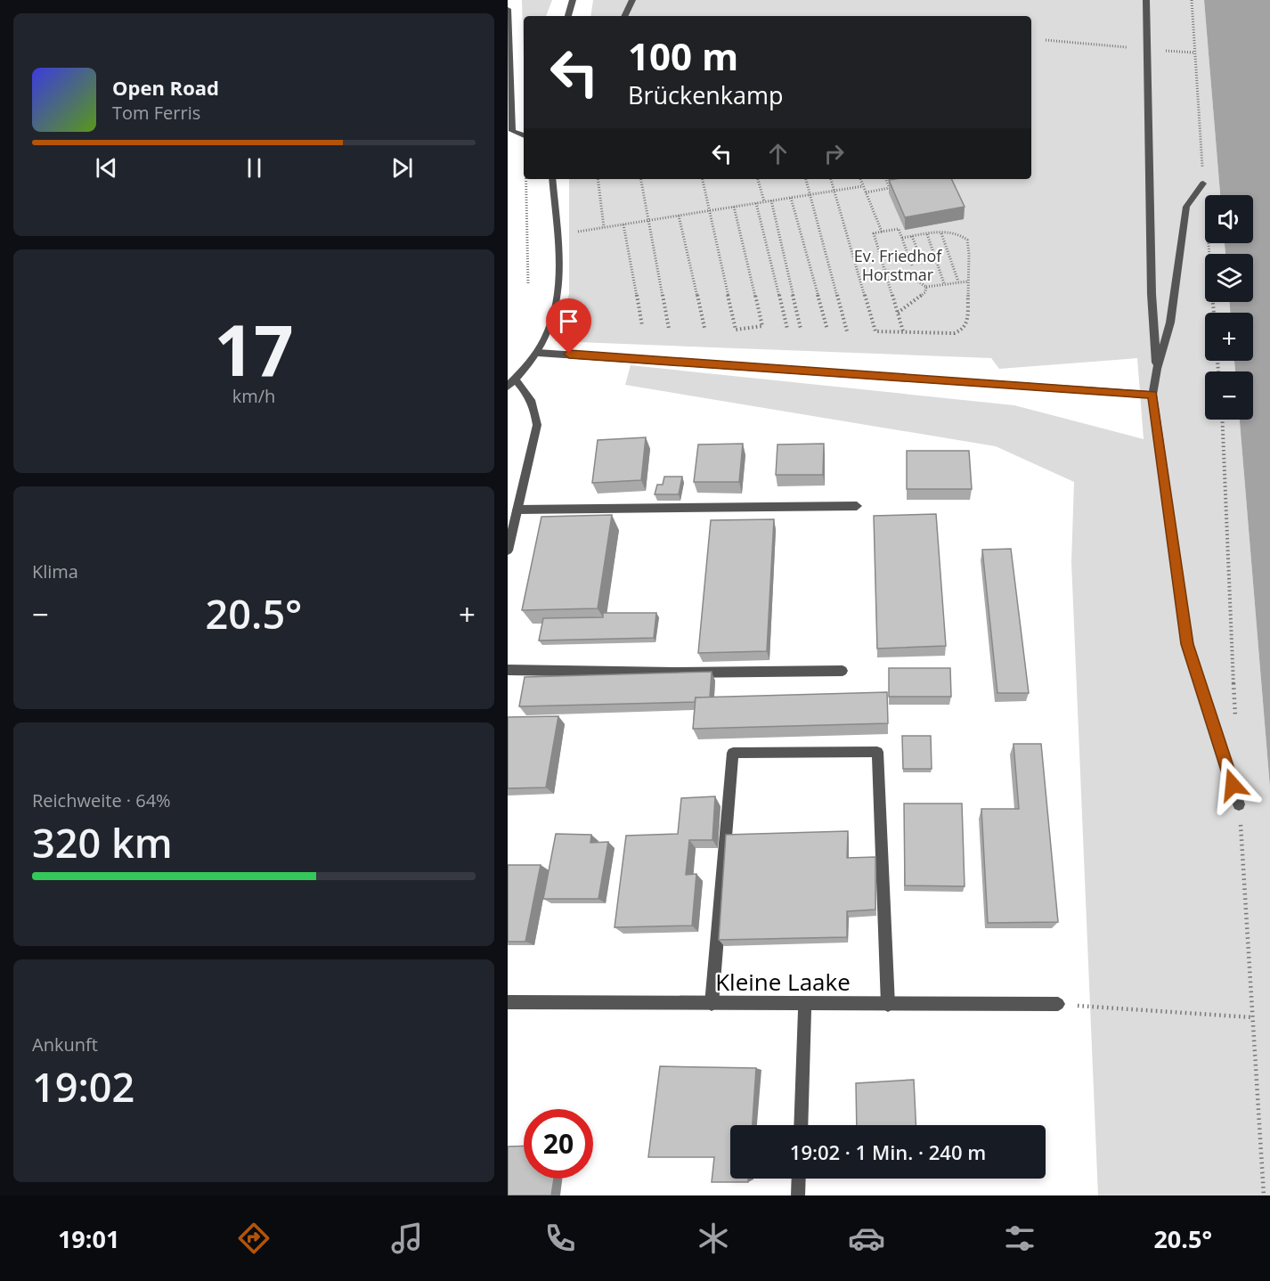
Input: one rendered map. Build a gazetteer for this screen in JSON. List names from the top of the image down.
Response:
{
  "streets": {
    "street": ["Kleine Laake"]
  },
  "parks": ["Ev. Friedhof Horstmar"],
  "page": {
    "turn": ["100 m", "Brückenkamp"],
    "song": ["Open Road", "Tom Ferris"],
    "map_buttons": ["+", "−"],
    "tile": [
      ["17", "km/h"],
      "Klima",
      ["Reichweite · 64%", "320 km"],
      ["Ankunft", "19:02"]
    ],
    "heat": ["−", "20.5°", "+"],
    "limit": "20",
    "trip": "19:02 · 1 Min. · 240 m",
    "tabs": ["19:01", "20.5°"]
  }
}
